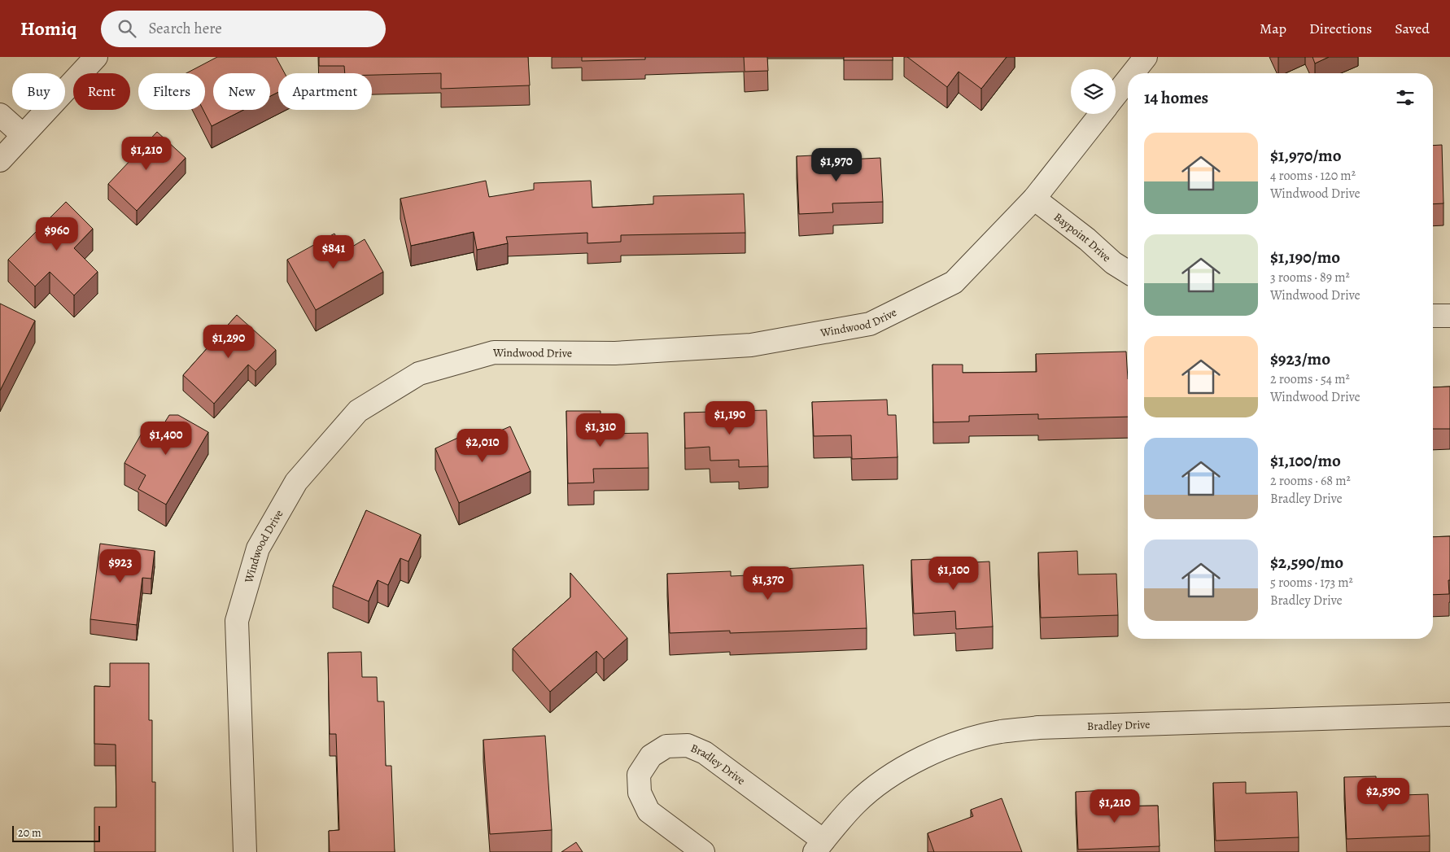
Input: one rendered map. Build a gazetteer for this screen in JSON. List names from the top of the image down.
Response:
{
  "streets": {
    "street": ["Baypoint Drive", "Windwood Drive", "Bradley Drive"]
  },
  "crossings": [
    ["Baypoint Drive", "Windwood Drive"]
  ],
  "scale_bar": "20 m",
  "page": {
    "header": "Homiq",
    "search": "Search here",
    "nav": ["Map", "Directions", "Saved"],
    "chip": [
      "Buy",
      "Rent",
      "Filters",
      "New",
      "Apartment"
    ],
    "heading": "14 homes",
    "list": [
      {
        "name": "$1,970/mo",
        "note": "4 rooms · 120 m² · Windwood Drive"
      },
      {
        "name": "$1,190/mo",
        "note": "3 rooms · 89 m² · Windwood Drive"
      },
      {
        "name": "$923/mo",
        "note": "2 rooms · 54 m² · Windwood Drive"
      },
      {
        "name": "$1,100/mo",
        "note": "2 rooms · 68 m² · Bradley Drive"
      },
      {
        "name": "$2,590/mo",
        "note": "5 rooms · 173 m² · Bradley Drive"
      }
    ],
    "price": [
      "$1,210",
      "$1,970",
      "$960",
      "$841",
      "$1,290",
      "$1,190",
      "$1,310",
      "$1,400",
      "$2,010",
      "$923",
      "$1,100",
      "$1,370",
      "$2,590",
      "$1,210"
    ],
    "scale": "20 m"
  }
}
